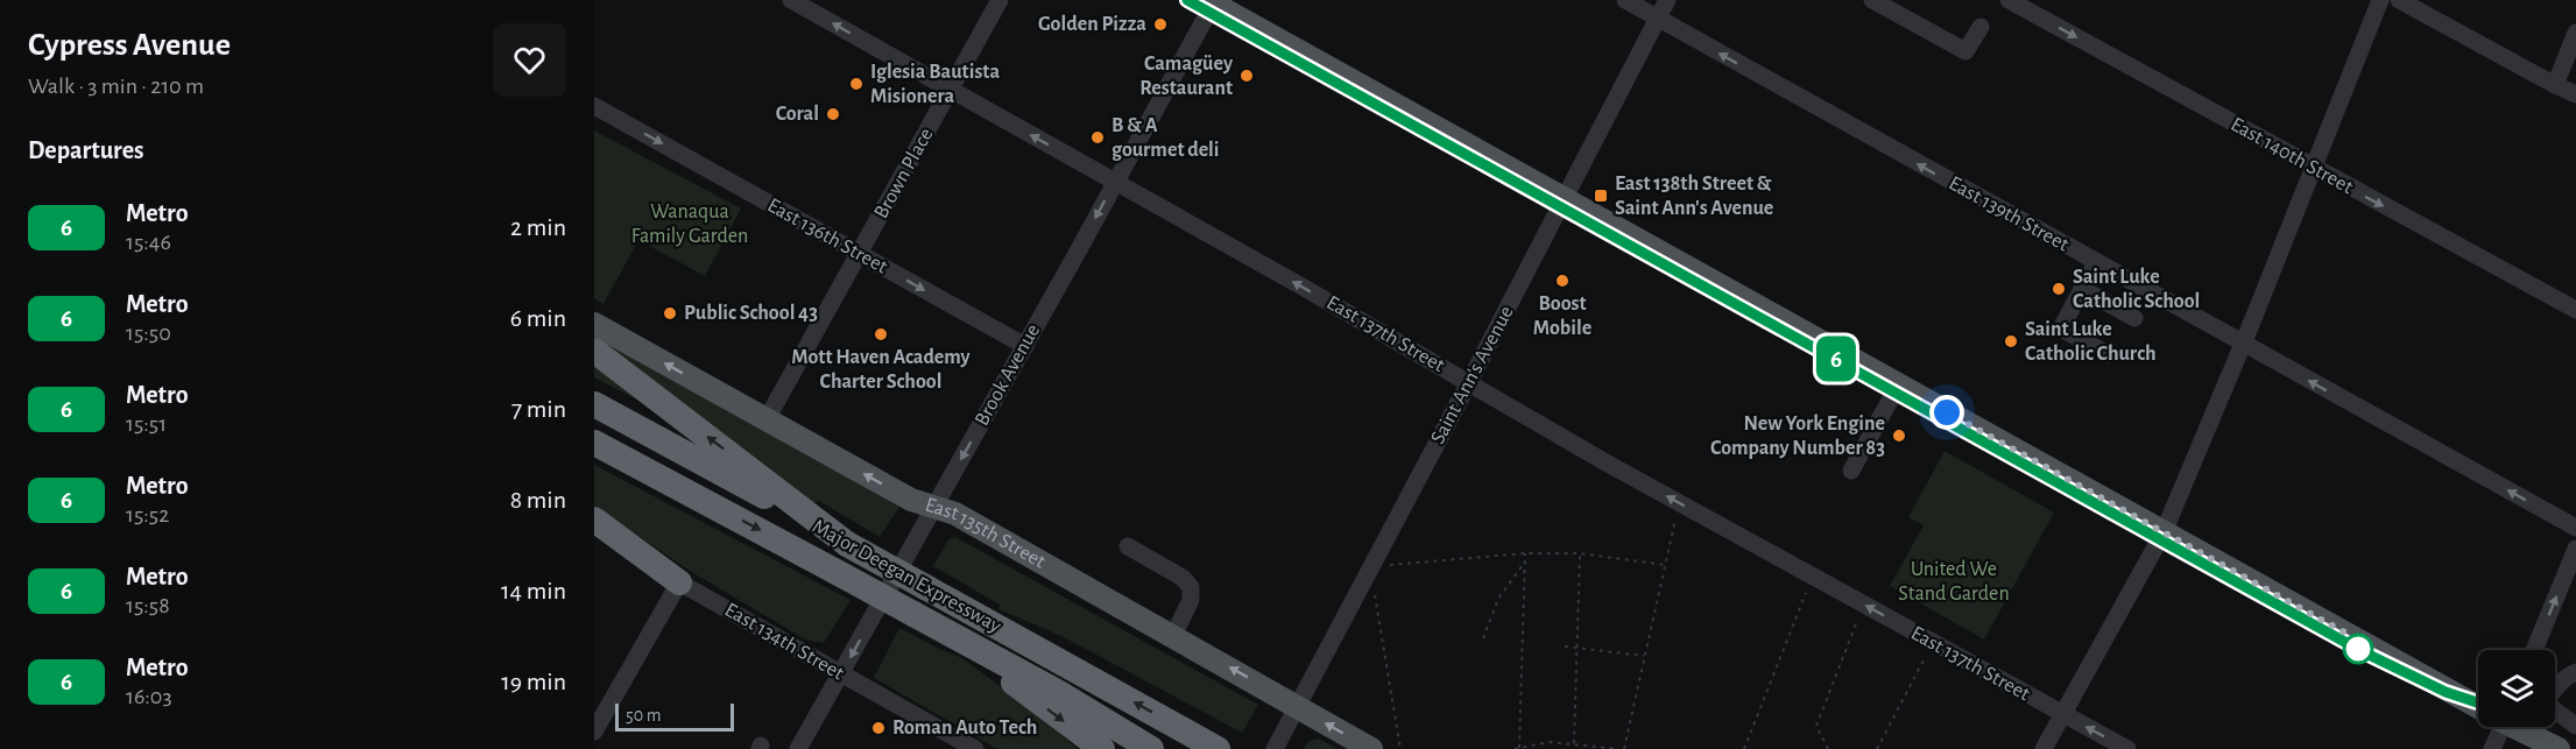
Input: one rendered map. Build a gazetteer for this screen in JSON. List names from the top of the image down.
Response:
{
  "streets": {
    "highway": ["Major Deegan Expressway"],
    "main road": ["East 135th Street"],
    "street": [
      "East 140th Street",
      "Brown Place",
      "East 139th Street",
      "East 136th Street",
      "East 137th Street",
      "Brook Avenue",
      "Saint Ann's Avenue",
      "East 134th Street"
    ]
  },
  "crossings": [
    ["Brown Place", "East 136th Street"],
    ["Brown Place", "East 137th Street"],
    ["Brown Place", "East 135th Street"],
    ["East 139th Street", "Saint Ann's Avenue"],
    ["East 136th Street", "Brook Avenue"],
    ["East 137th Street", "Brook Avenue"],
    ["East 137th Street", "Saint Ann's Avenue"],
    ["Brook Avenue", "East 135th Street"],
    ["Brook Avenue", "East 134th Street"],
    ["Saint Ann's Avenue", "East 135th Street"]
  ],
  "one_way": [
    "East 140th Street",
    "East 139th Street",
    "East 136th Street",
    "East 137th Street",
    "Brook Avenue",
    "East 135th Street"
  ],
  "parks": ["Wanaqua Family Garden", "United We Stand Garden"],
  "places": {
    "other": [
      "Golden Pizza",
      "Camagüey Restaurant",
      "Iglesia Bautista Misionera",
      "Coral",
      "B & A gourmet deli",
      "Boost Mobile",
      "Saint Luke Catholic School",
      "Public School 43",
      "Mott Haven Academy Charter School",
      "Saint Luke Catholic Church",
      "New York Engine Company Number 83",
      "Roman Auto Tech"
    ],
    "transit": ["East 138th Street & Saint Ann's Avenue"]
  },
  "lines": ["metro line 6"],
  "scale_bar": "50 m",
  "page": {
    "heading": [
      ["Cypress Avenue", "Walk · 3 min · 210 m"],
      "Departures"
    ],
    "on_map": "6",
    "list": [
      {
        "mark": "6",
        "name": "Metro",
        "note": "15:46",
        "value": "2 min"
      },
      {
        "mark": "6",
        "name": "Metro",
        "note": "15:50",
        "value": "6 min"
      },
      {
        "mark": "6",
        "name": "Metro",
        "note": "15:51",
        "value": "7 min"
      },
      {
        "mark": "6",
        "name": "Metro",
        "note": "15:52",
        "value": "8 min"
      },
      {
        "mark": "6",
        "name": "Metro",
        "note": "15:58",
        "value": "14 min"
      },
      {
        "mark": "6",
        "name": "Metro",
        "note": "16:03",
        "value": "19 min"
      }
    ],
    "scale": "50 m"
  }
}
